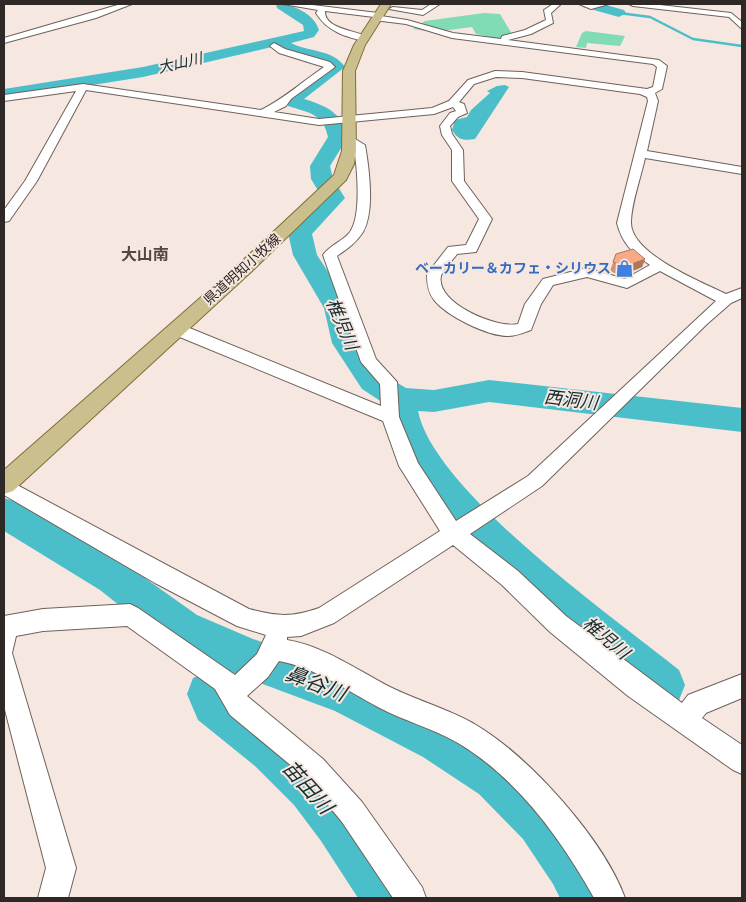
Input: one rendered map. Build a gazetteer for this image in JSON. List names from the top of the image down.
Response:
{
  "streets": {
    "main road": ["県道明知小牧線"]
  },
  "districts": ["大山南"],
  "water": [
    "大山川",
    "椎児川",
    "西洞川",
    "鼻谷川",
    "苗田川"
  ],
  "places": {
    "shop": ["ベーカリー＆カフェ・シリウス"]
  }
}
